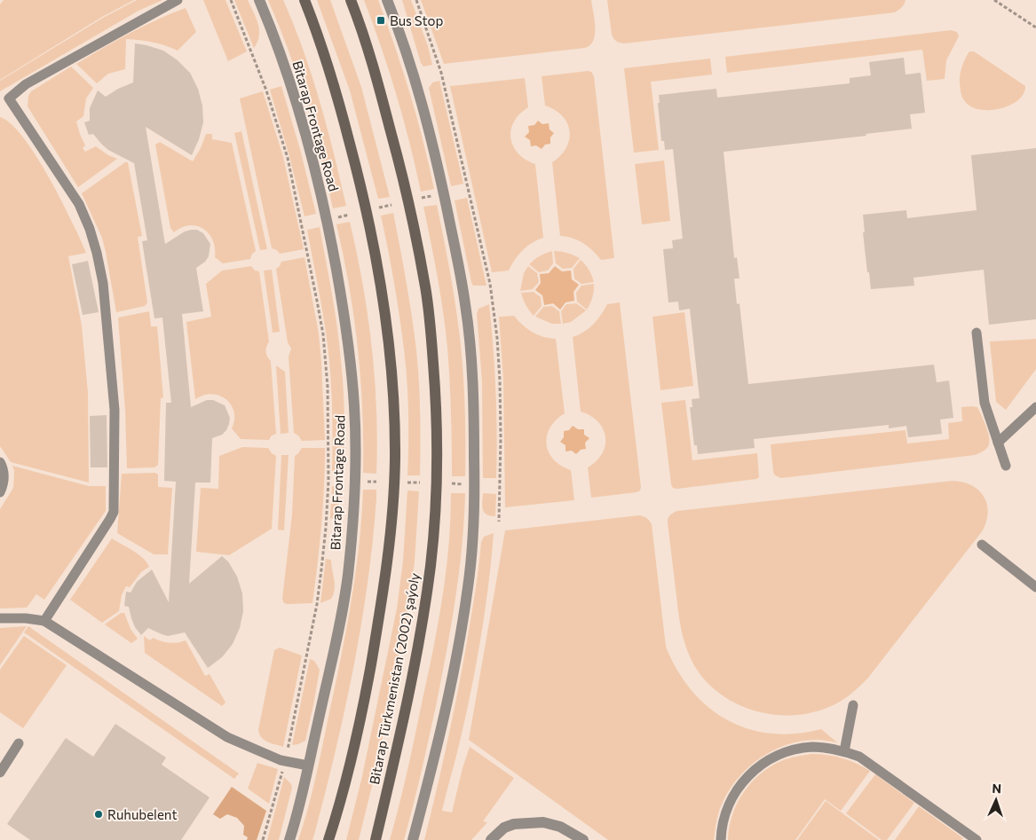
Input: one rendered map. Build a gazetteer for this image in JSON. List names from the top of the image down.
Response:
{
  "streets": {
    "main road": ["Bitarap Türkmenistan (2002) şaýoly"],
    "street": ["Bitarap Frontage Road"]
  },
  "places": {
    "transit": ["Bus Stop"],
    "other": ["Ruhubelent"]
  },
  "north": "top"
}
